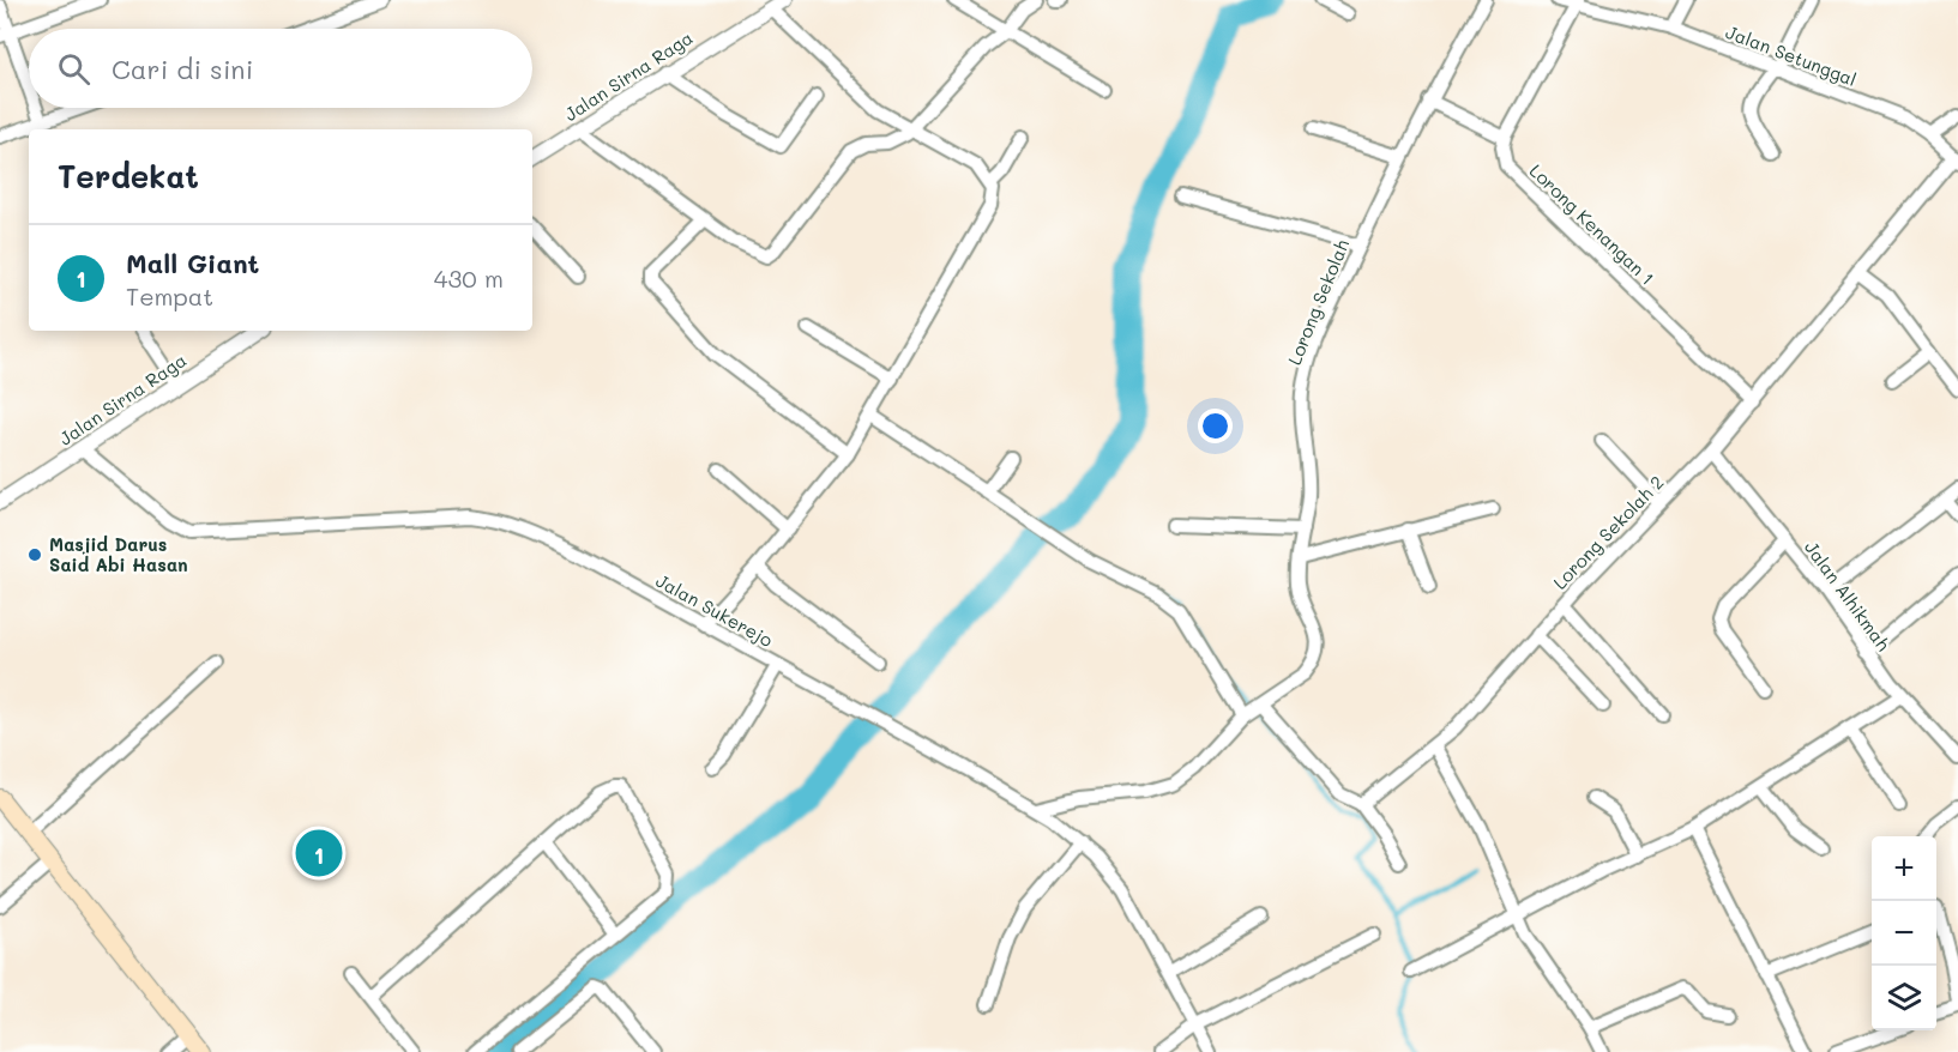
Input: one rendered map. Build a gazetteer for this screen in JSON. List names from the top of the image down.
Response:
{
  "streets": {
    "street": [
      "Jalan Setunggal",
      "Jalan Sirna Raga",
      "Lorong Kenangan 1",
      "Lorong Sekolah",
      "Lorong Sekolah 2",
      "Jalan Alhikmah",
      "Jalan Sukerejo"
    ]
  },
  "crossings": [
    ["Jalan Setunggal", "Lorong Sekolah 2"],
    ["Jalan Sirna Raga", "Jalan Sukerejo"],
    ["Lorong Kenangan 1", "Lorong Sekolah 2"],
    ["Lorong Sekolah", "Jalan Sukerejo"],
    ["Lorong Sekolah 2", "Jalan Alhikmah"]
  ],
  "places": ["Masjid Darus Said Abi Hasan"],
  "page": {
    "search": "Cari di sini",
    "heading": "Terdekat",
    "list": [
      {
        "mark": "1",
        "name": "Mall Giant",
        "note": "Tempat",
        "value": "430 m"
      }
    ],
    "pins": "1",
    "map_buttons": ["+", "−"]
  }
}
